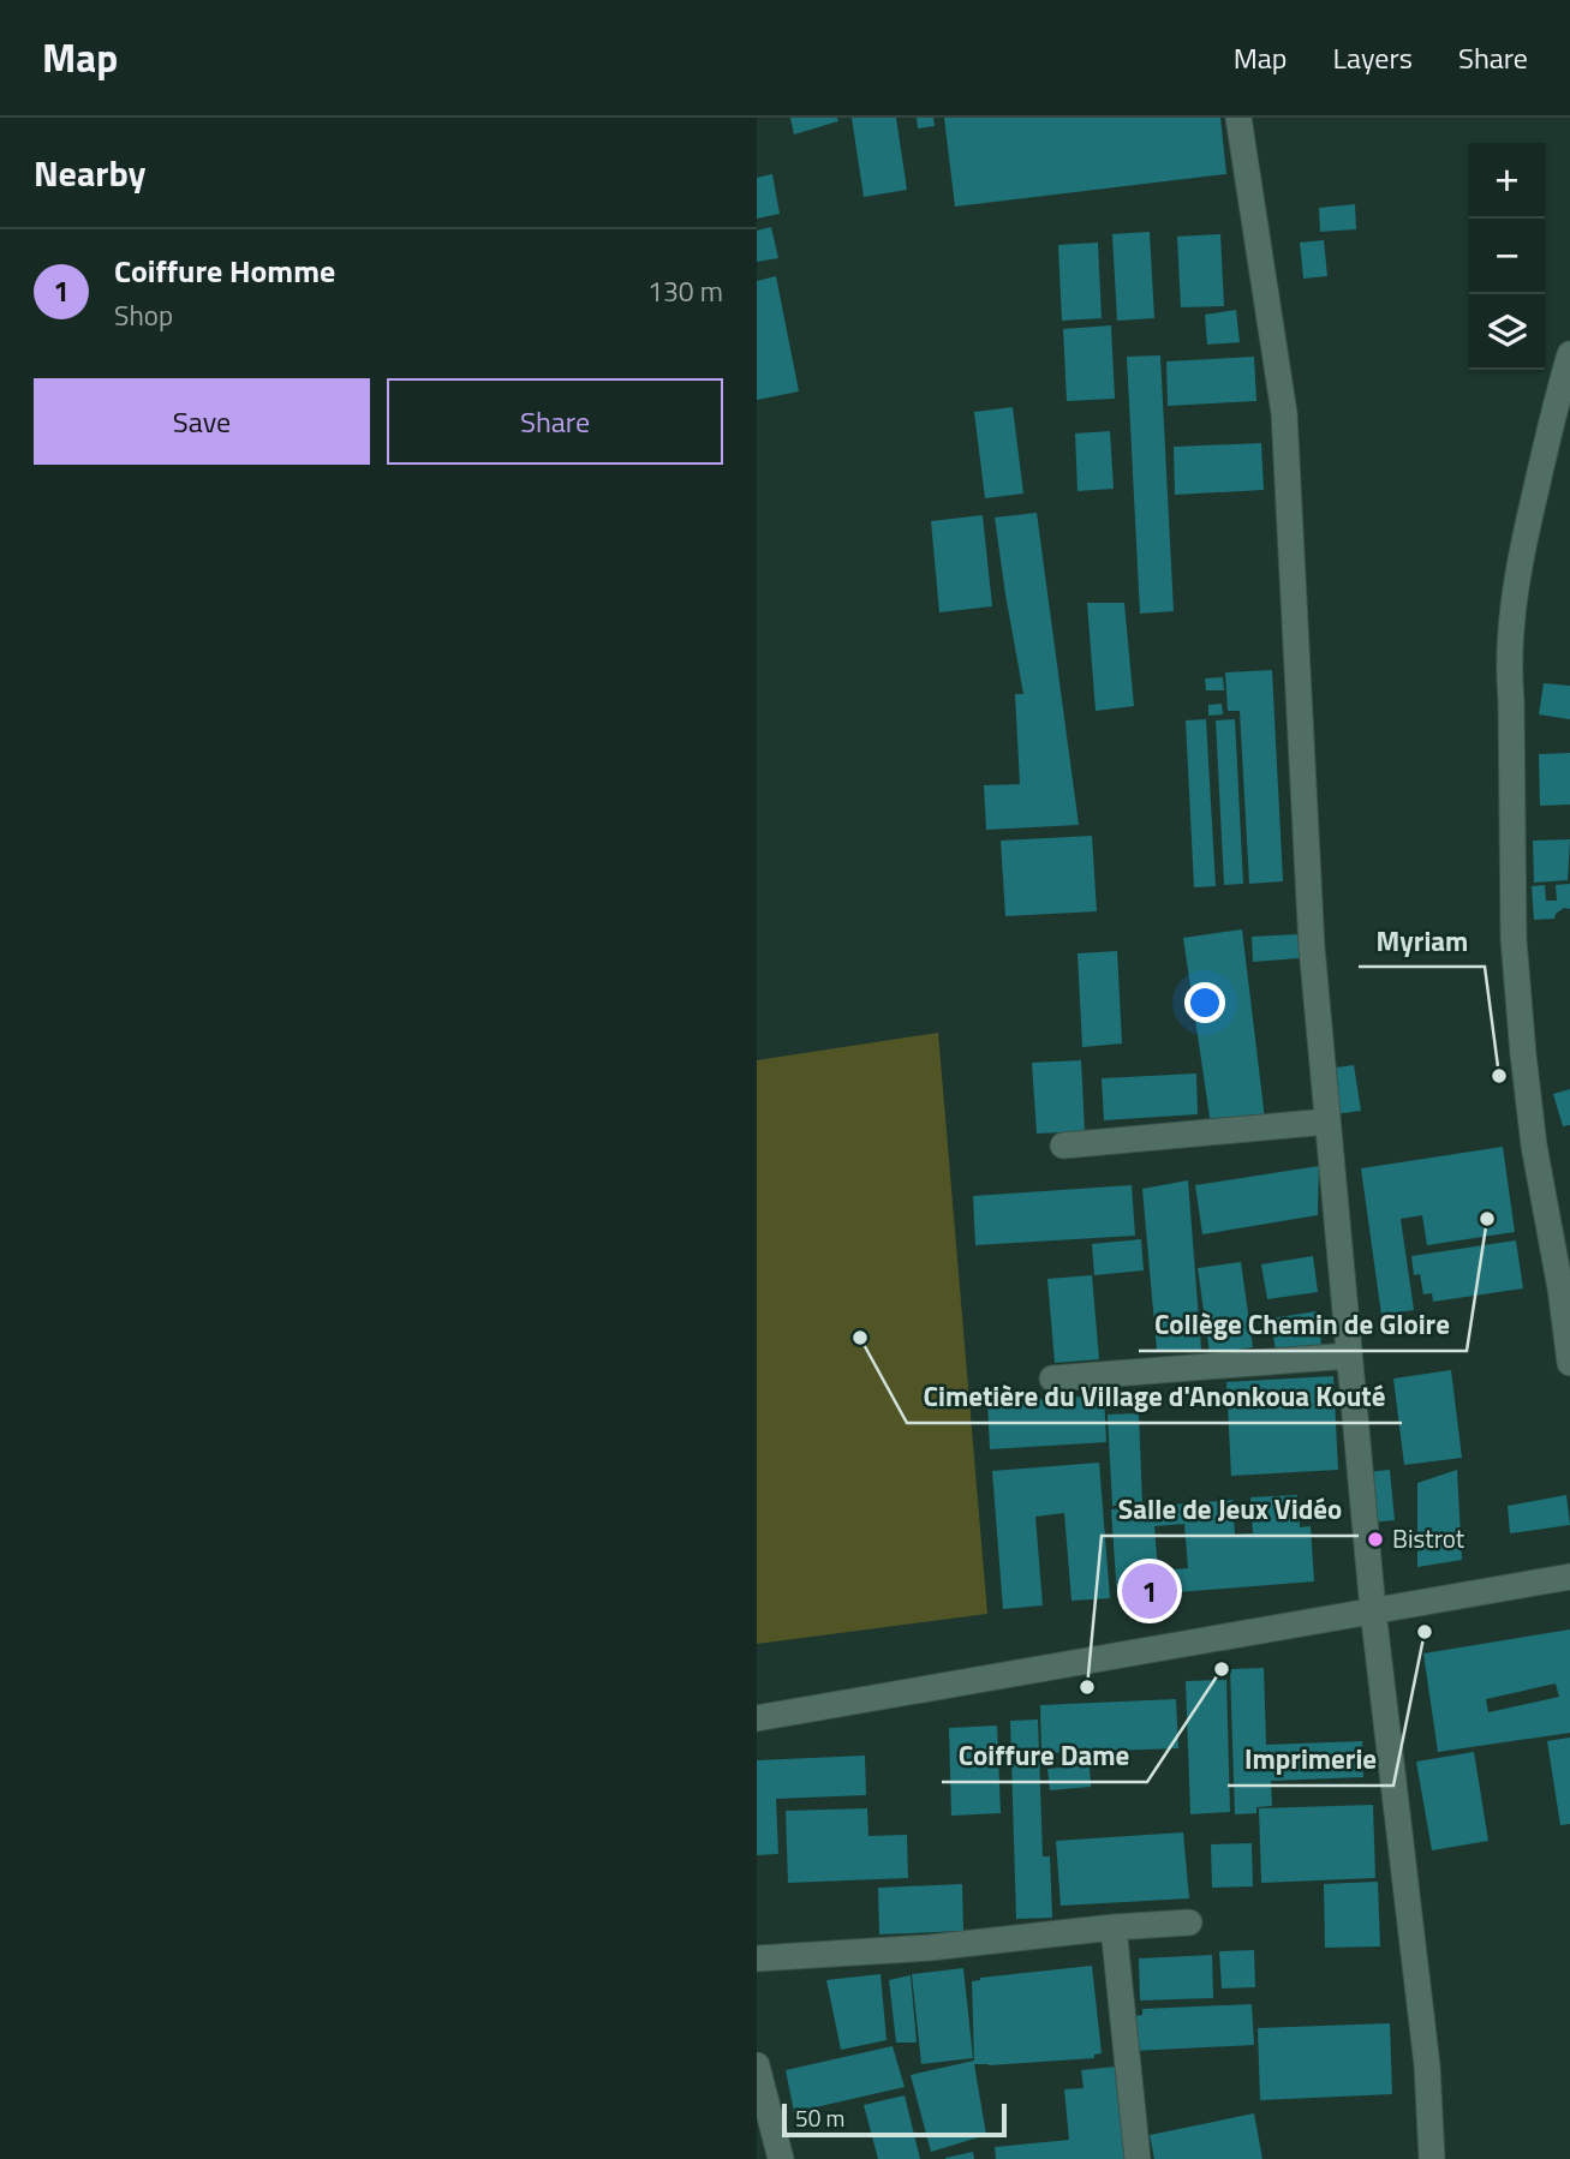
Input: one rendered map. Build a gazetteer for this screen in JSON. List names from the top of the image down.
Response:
{
  "places": [
    "Myriam",
    "Collège Chemin de Gloire",
    "Cimetière du Village d'Anonkoua Kouté",
    "Bistrot",
    "Imprimerie",
    "Coiffure Dame",
    "Salle de Jeux Vidéo"
  ],
  "scale_bar": "50 m",
  "page": {
    "header": "Map",
    "nav": ["Map", "Layers", "Share"],
    "heading": "Nearby",
    "map_buttons": ["+", "−"],
    "list": [
      {
        "mark": "1",
        "name": "Coiffure Homme",
        "note": "Shop",
        "value": "130 m"
      }
    ],
    "buttons": ["Save", "Share"],
    "pins": "1",
    "scale": "50 m"
  }
}
